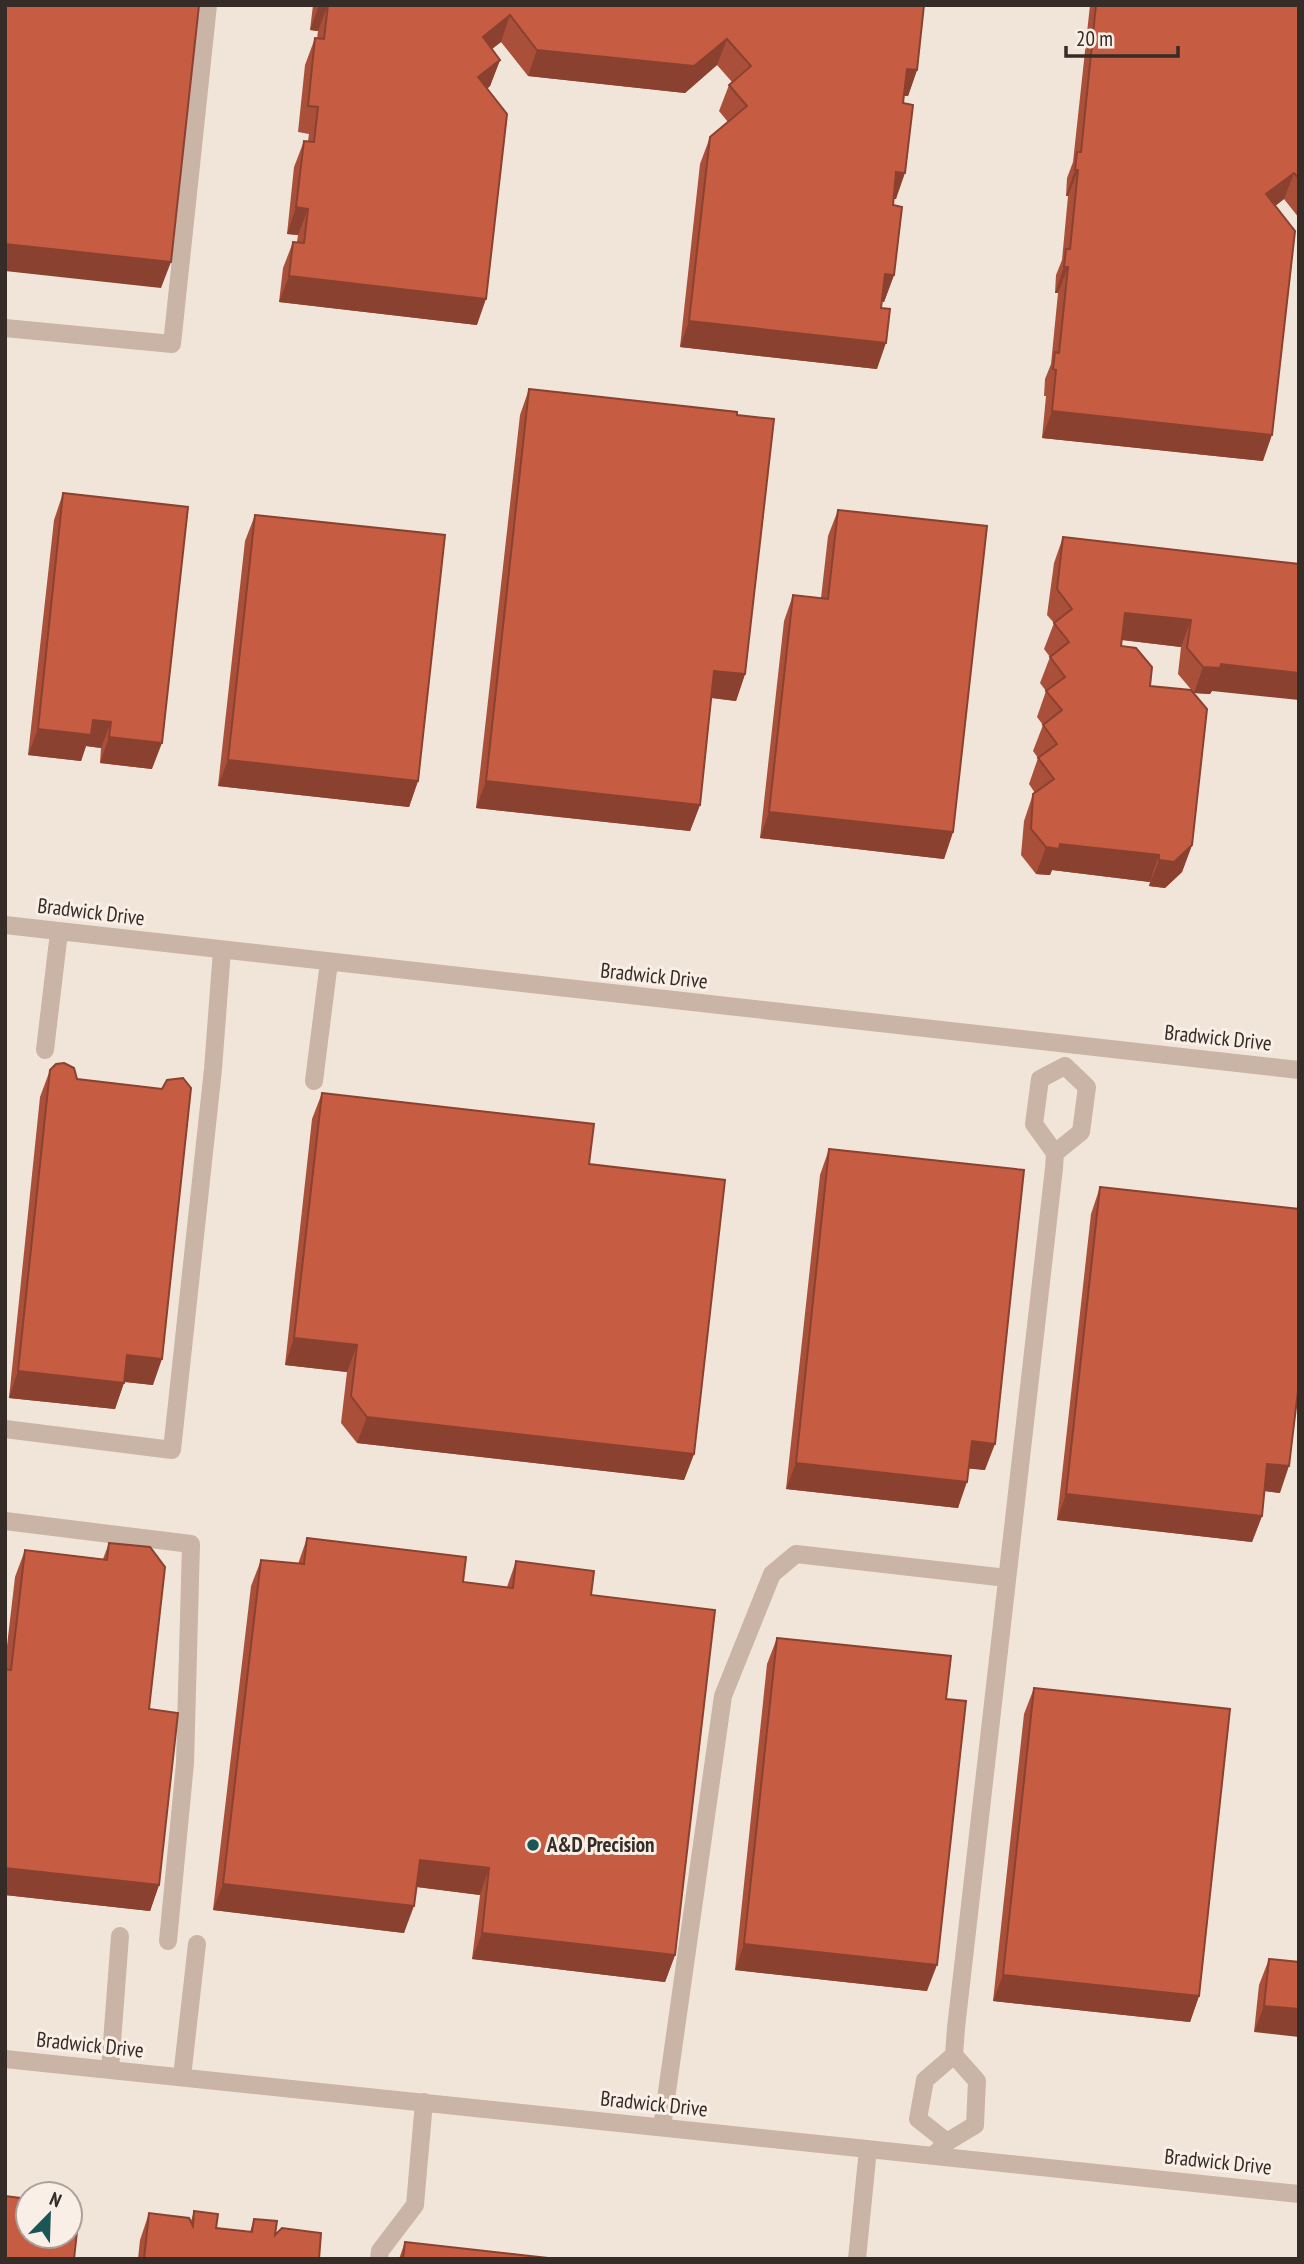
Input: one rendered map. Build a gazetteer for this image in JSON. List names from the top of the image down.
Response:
{
  "streets": {
    "street": ["Bradwick Drive"]
  },
  "places": ["A&D Precision"],
  "scale_bar": "20 m",
  "north": "top right"
}
